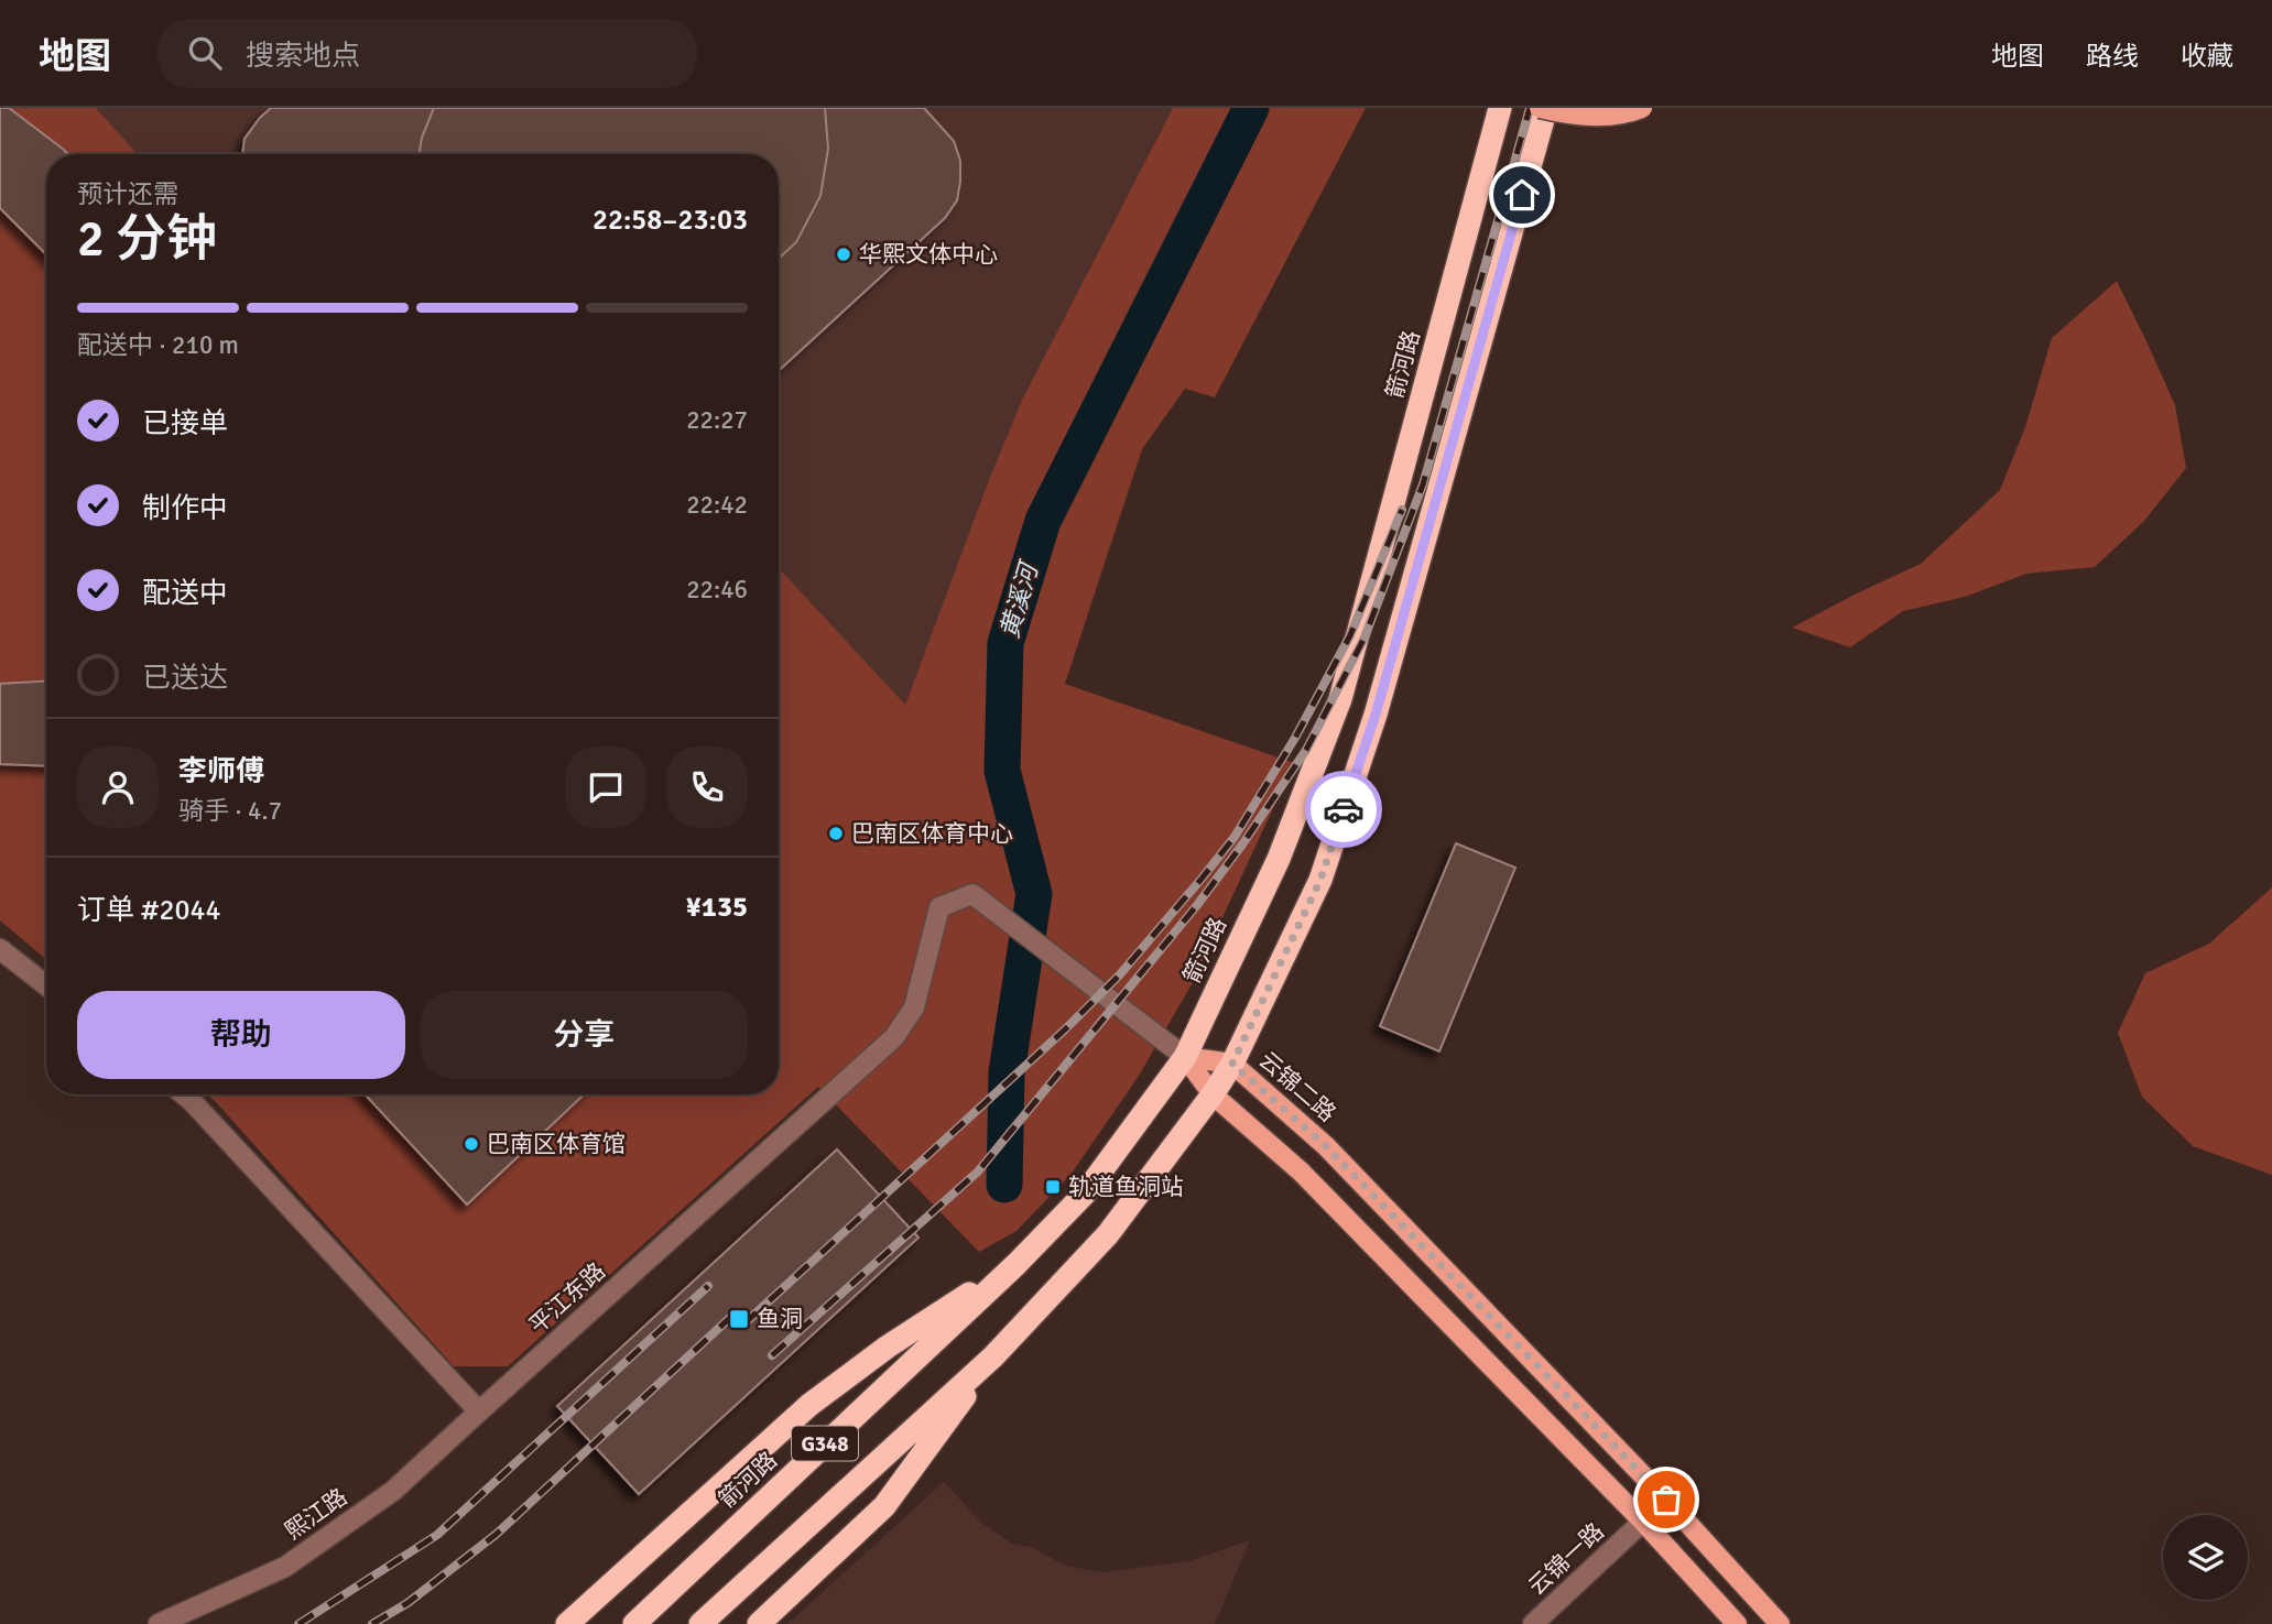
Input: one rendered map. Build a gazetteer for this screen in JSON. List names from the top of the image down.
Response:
{
  "streets": {
    "highway": ["箭河路", "G348"],
    "main road": ["云锦二路"],
    "street": ["平江东路", "熙江路", "云锦一路"]
  },
  "crossings": [
    ["箭河路", "云锦二路"],
    ["箭河路", "平江东路"],
    ["云锦二路", "平江东路"],
    ["云锦二路", "G348"],
    ["云锦二路", "云锦一路"],
    ["平江东路", "熙江路"]
  ],
  "water": ["黄溪河"],
  "places": {
    "other": ["华熙文体中心", "巴南区体育中心", "巴南区体育馆"],
    "transit": ["轨道鱼洞站", "鱼洞"]
  },
  "page": {
    "header": "地图",
    "search": "搜索地点",
    "nav": ["地图", "路线", "收藏"],
    "heading": ["2 分钟", "预计还需", "22:58–23:03"],
    "panel": [
      "李师傅",
      "骑手 · 4.7",
      "订单 #2044",
      "¥135"
    ],
    "bar": "配送中 · 210 m",
    "list": [
      ["已接单", "22:27"],
      ["制作中", "22:42"],
      ["配送中", "22:46"],
      "已送达"
    ],
    "buttons": ["帮助", "分享"]
  }
}
